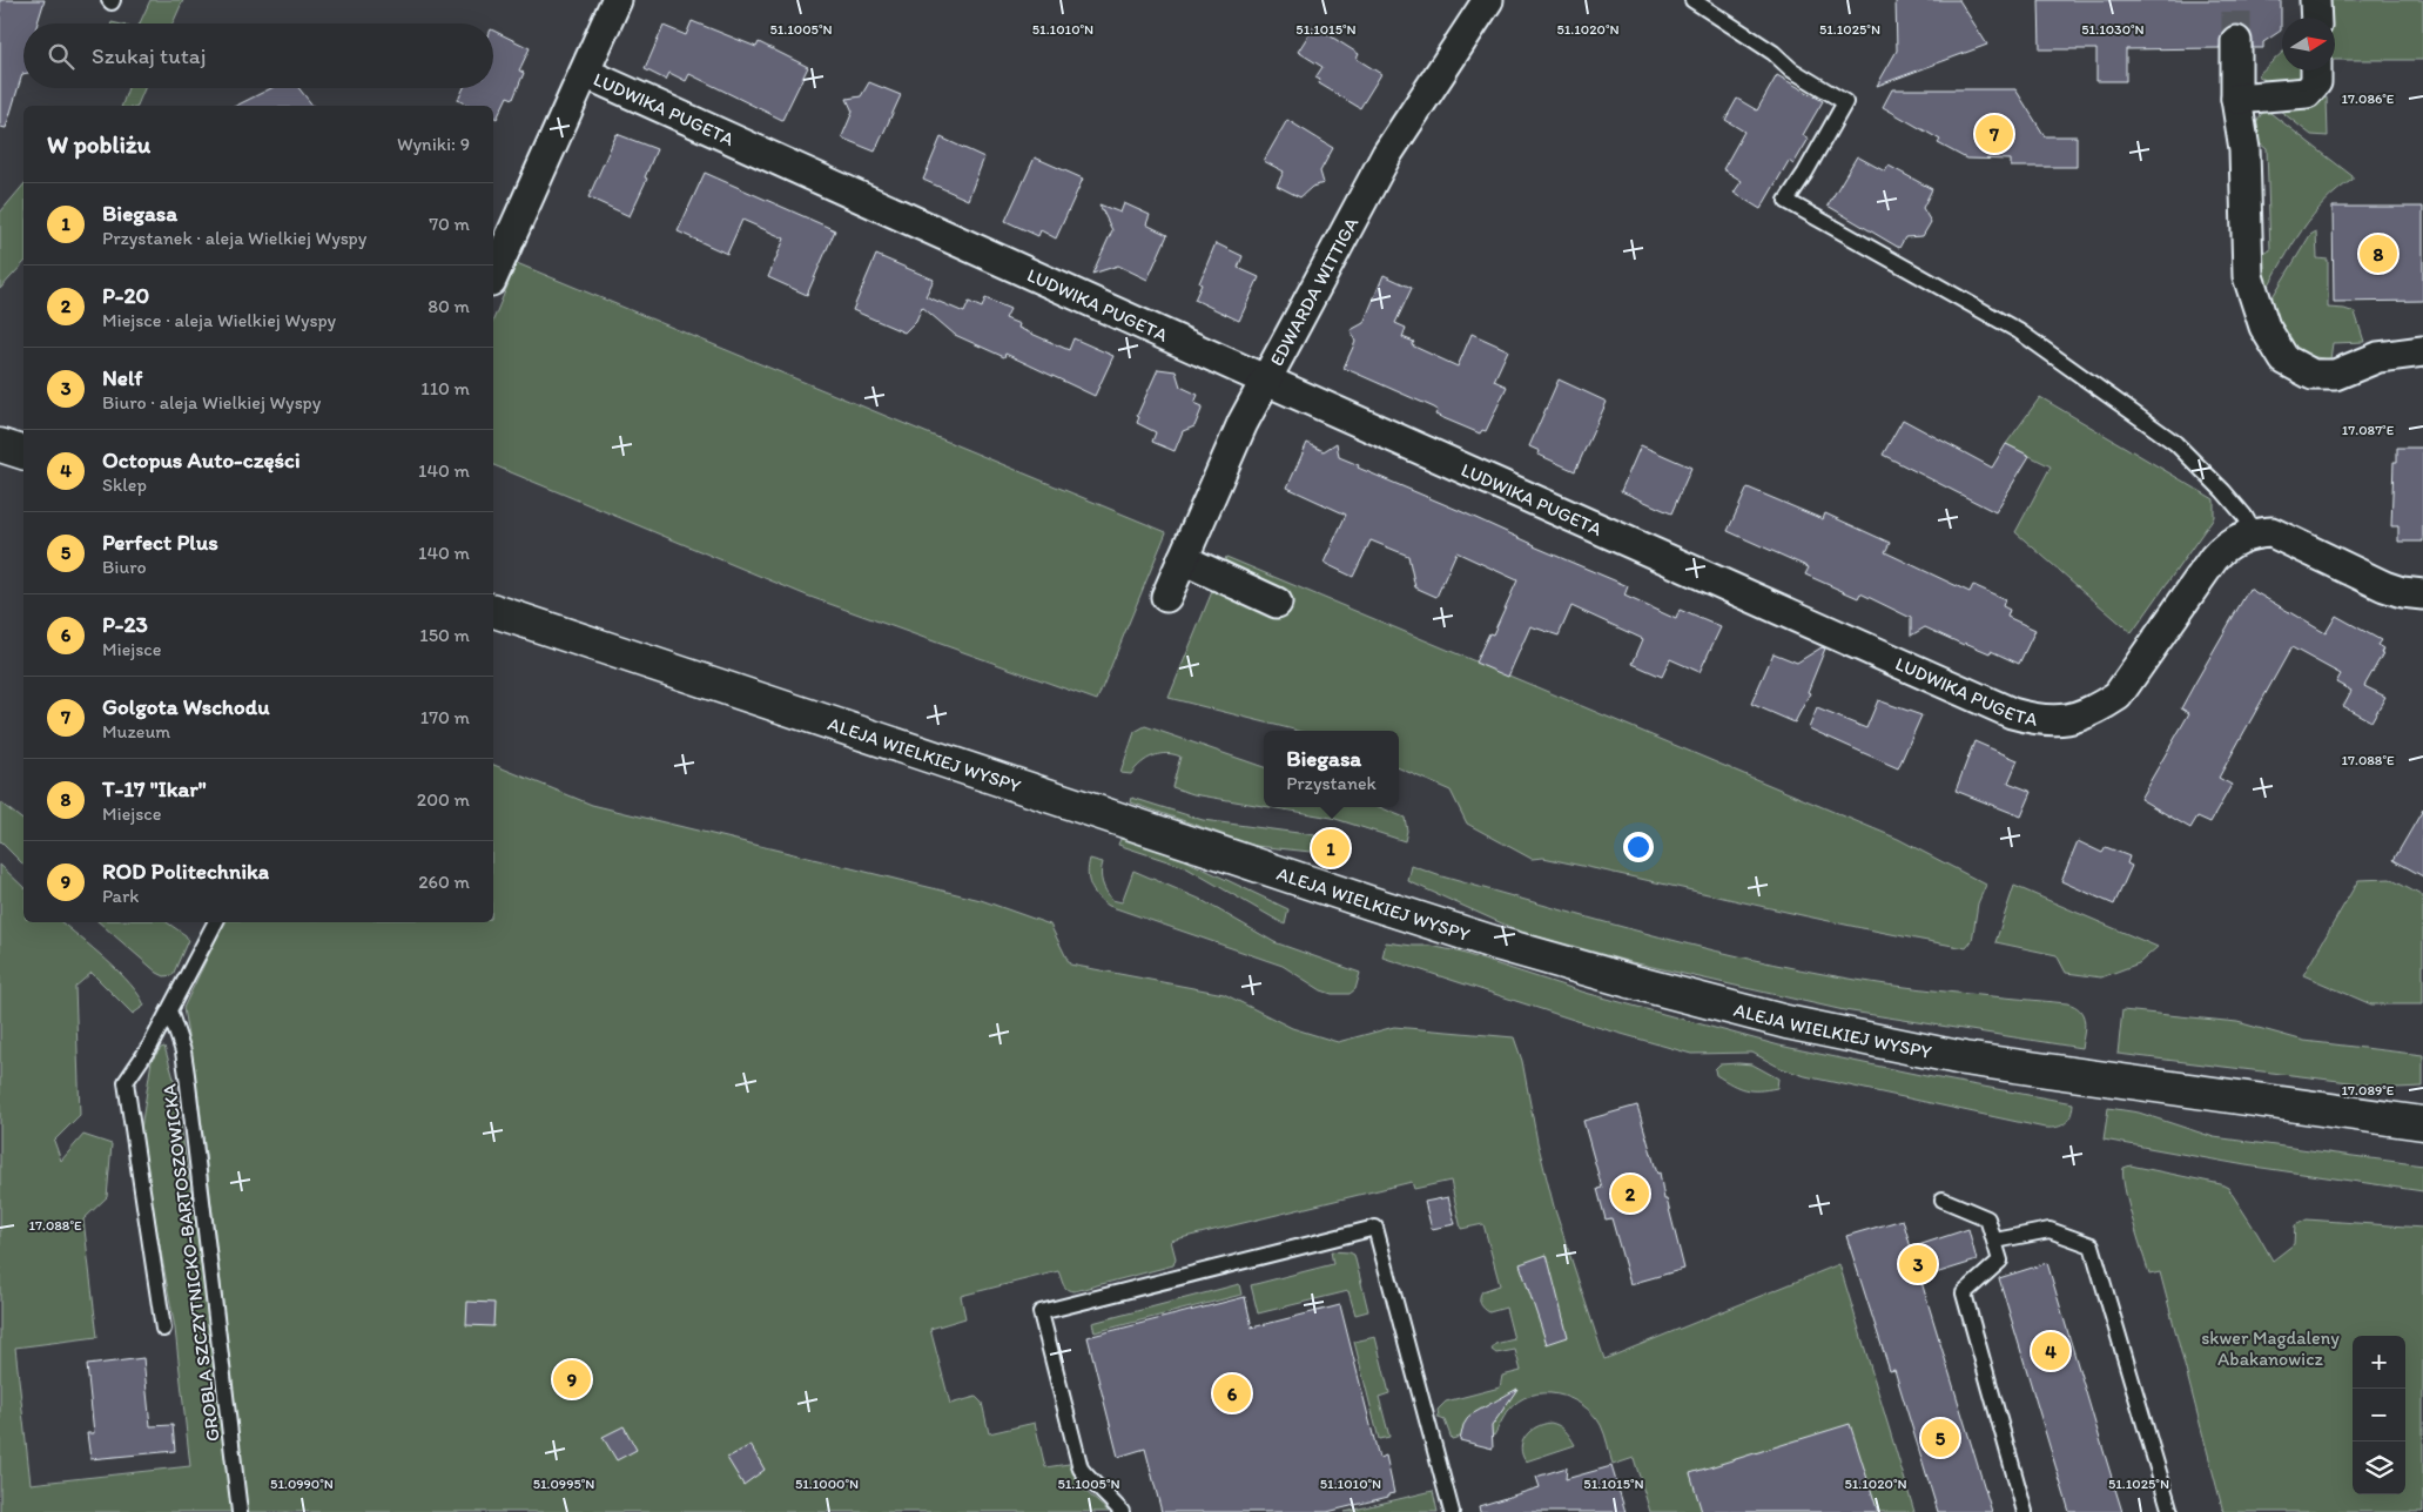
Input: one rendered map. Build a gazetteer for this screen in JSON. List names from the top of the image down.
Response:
{
  "streets": {
    "main road": ["ALEJA WIELKIEJ WYSPY"],
    "street": ["LUDWIKA PUGETA", "EDWARDA WITTIGA"],
    "lane": ["GROBLA SZCZYTNICKO-BARTOSZOWICKA"]
  },
  "crossings": [
    ["LUDWIKA PUGETA", "EDWARDA WITTIGA"]
  ],
  "parks": ["skwer Magdaleny Abakanowicz"],
  "north": "right",
  "page": {
    "search": "Szukaj tutaj",
    "heading": ["W pobliżu", "Wyniki: 9"],
    "pins": [
      "7",
      "8",
      "1",
      "2",
      "3",
      "4",
      "9",
      "6",
      "5"
    ],
    "list": [
      {
        "mark": "1",
        "name": "Biegasa",
        "note": "Przystanek · aleja Wielkiej Wyspy",
        "value": "70 m"
      },
      {
        "mark": "2",
        "name": "P-20",
        "note": "Miejsce · aleja Wielkiej Wyspy",
        "value": "80 m"
      },
      {
        "mark": "3",
        "name": "Nelf",
        "note": "Biuro · aleja Wielkiej Wyspy",
        "value": "110 m"
      },
      {
        "mark": "4",
        "name": "Octopus Auto-części",
        "note": "Sklep",
        "value": "140 m"
      },
      {
        "mark": "5",
        "name": "Perfect Plus",
        "note": "Biuro",
        "value": "140 m"
      },
      {
        "mark": "6",
        "name": "P-23",
        "note": "Miejsce",
        "value": "150 m"
      },
      {
        "mark": "7",
        "name": "Golgota Wschodu",
        "note": "Muzeum",
        "value": "170 m"
      },
      {
        "mark": "8",
        "name": "T-17 \"Ikar\"",
        "note": "Miejsce",
        "value": "200 m"
      },
      {
        "mark": "9",
        "name": "ROD Politechnika",
        "note": "Park",
        "value": "260 m"
      }
    ],
    "popup": ["Biegasa", "Przystanek"],
    "map_buttons": ["+", "−"]
  },
  "coordinates": [
    "51.1005°N",
    "51.1010°N",
    "51.1015°N",
    "51.1020°N",
    "51.1025°N",
    "51.1030°N",
    "17.086°E",
    "17.087°E",
    "17.088°E",
    "17.089°E",
    "51.0990°N",
    "51.0995°N",
    "51.1000°N"
  ]
}
